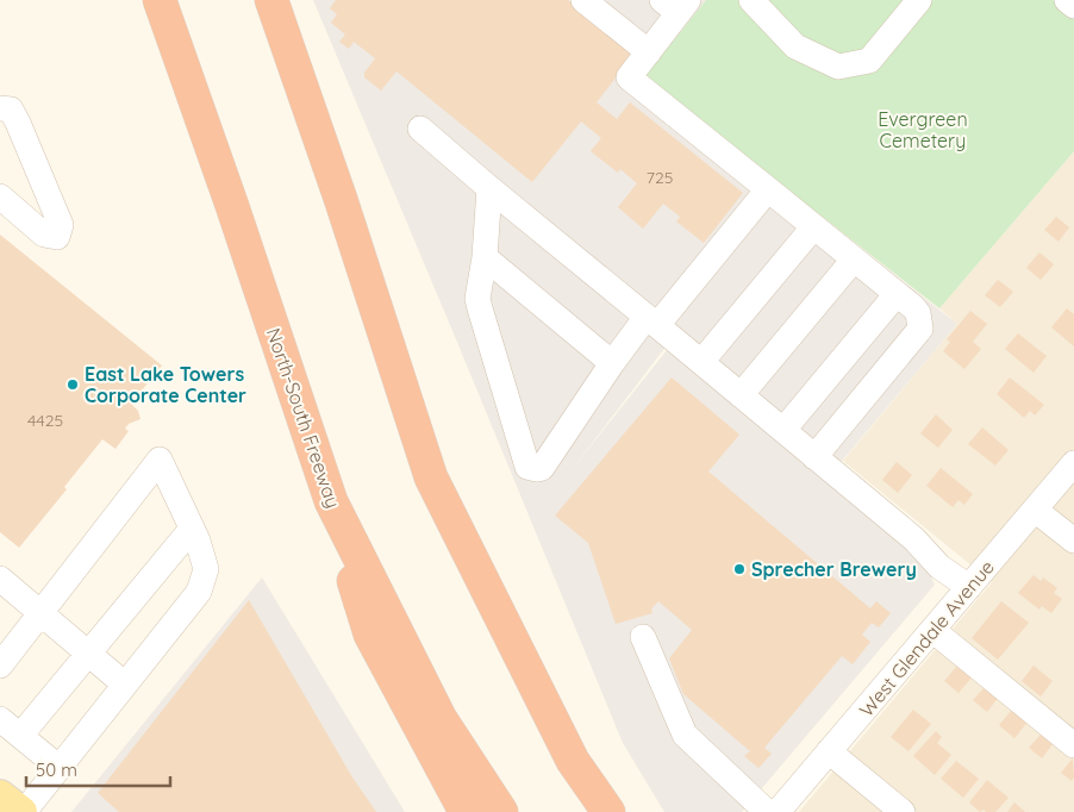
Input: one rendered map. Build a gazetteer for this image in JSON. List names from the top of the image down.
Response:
{
  "streets": {
    "highway": ["North-South Freeway"],
    "street": ["West Glendale Avenue"]
  },
  "parks": ["Evergreen Cemetery"],
  "places": ["East Lake Towers Corporate Center", "Sprecher Brewery"],
  "house_numbers": ["725", "4425"],
  "scale_bar": "50 m"
}
